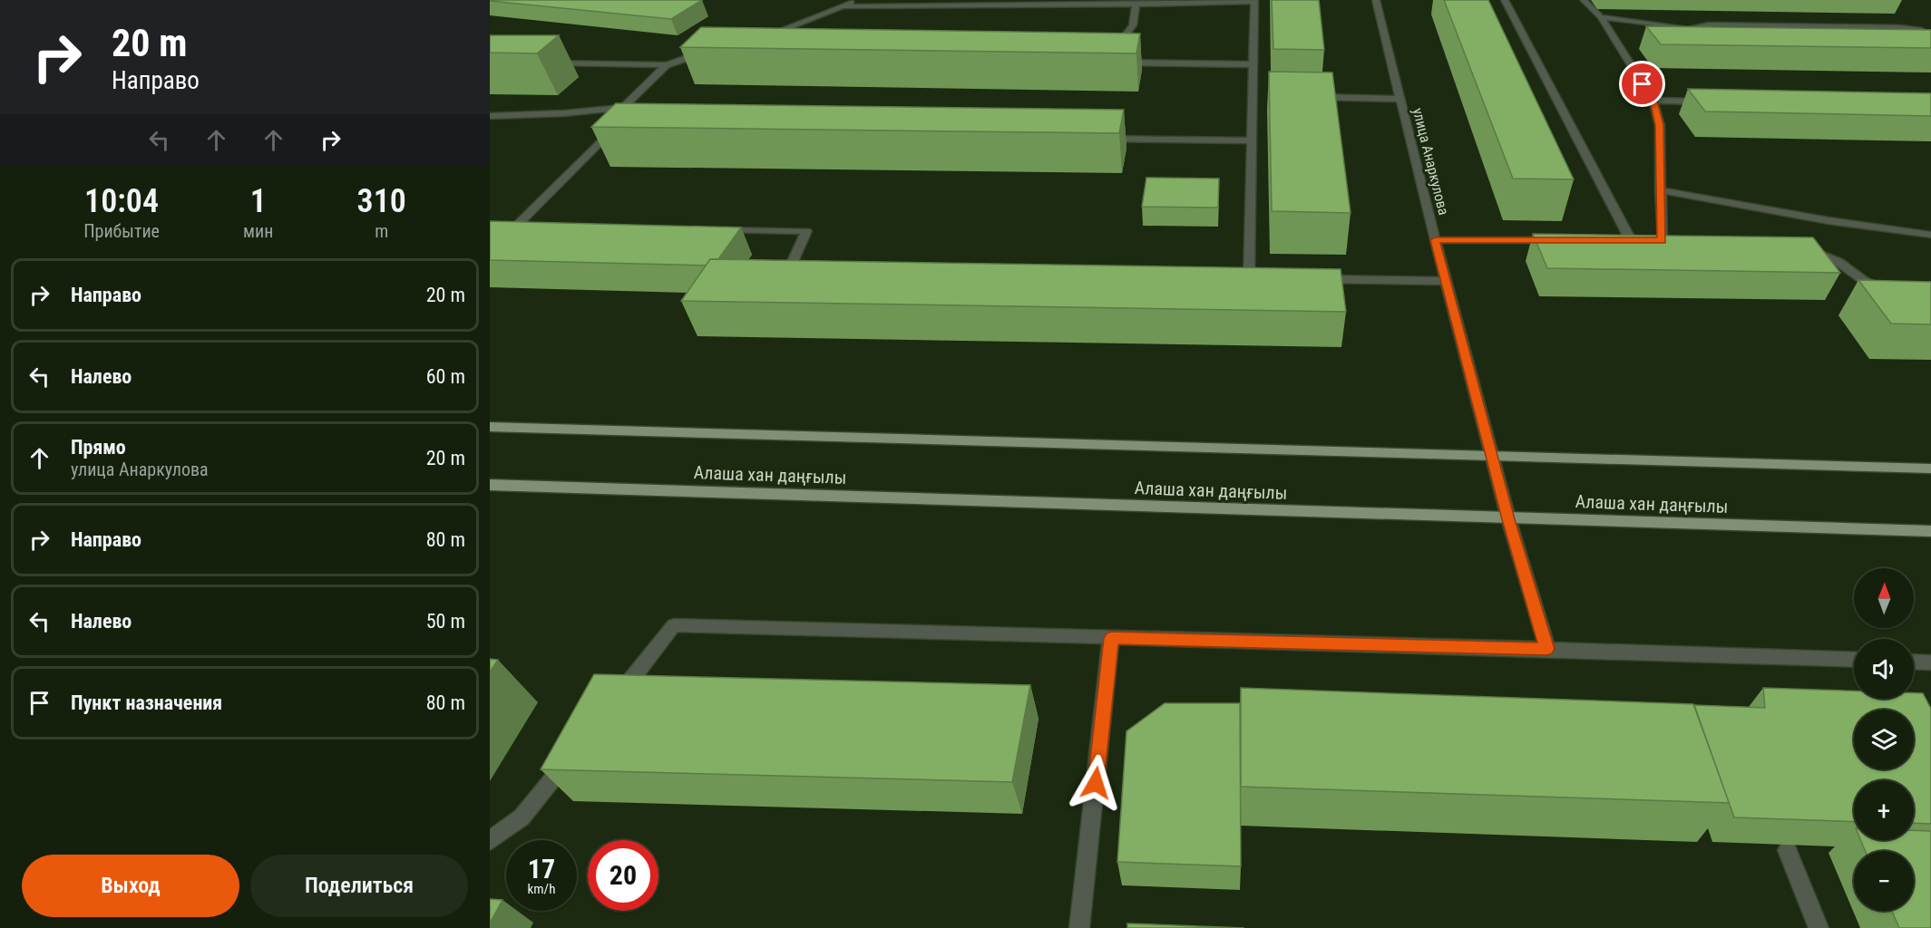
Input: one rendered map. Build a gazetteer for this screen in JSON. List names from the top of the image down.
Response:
{
  "streets": {
    "main road": ["Алаша хан даңғылы"],
    "street": ["улица Анаркулова"]
  },
  "crossings": [
    ["улица Анаркулова", "Алаша хан даңғылы"]
  ],
  "north": "top",
  "page": {
    "turn": ["20 m", "Направо"],
    "eta": [
      "10:04",
      "Прибытие",
      "1",
      "мин",
      "310",
      "m"
    ],
    "list": [
      {
        "name": "Направо",
        "value": "20 m"
      },
      {
        "name": "Налево",
        "value": "60 m"
      },
      {
        "name": "Прямо",
        "note": "улица Анаркулова",
        "value": "20 m"
      },
      {
        "name": "Направо",
        "value": "80 m"
      },
      {
        "name": "Налево",
        "value": "50 m"
      },
      {
        "name": "Пункт назначения",
        "value": "80 m"
      }
    ],
    "map_buttons": ["+", "−"],
    "speed": "17 km/h",
    "limit": "20",
    "buttons": ["Выход", "Поделиться"]
  }
}
